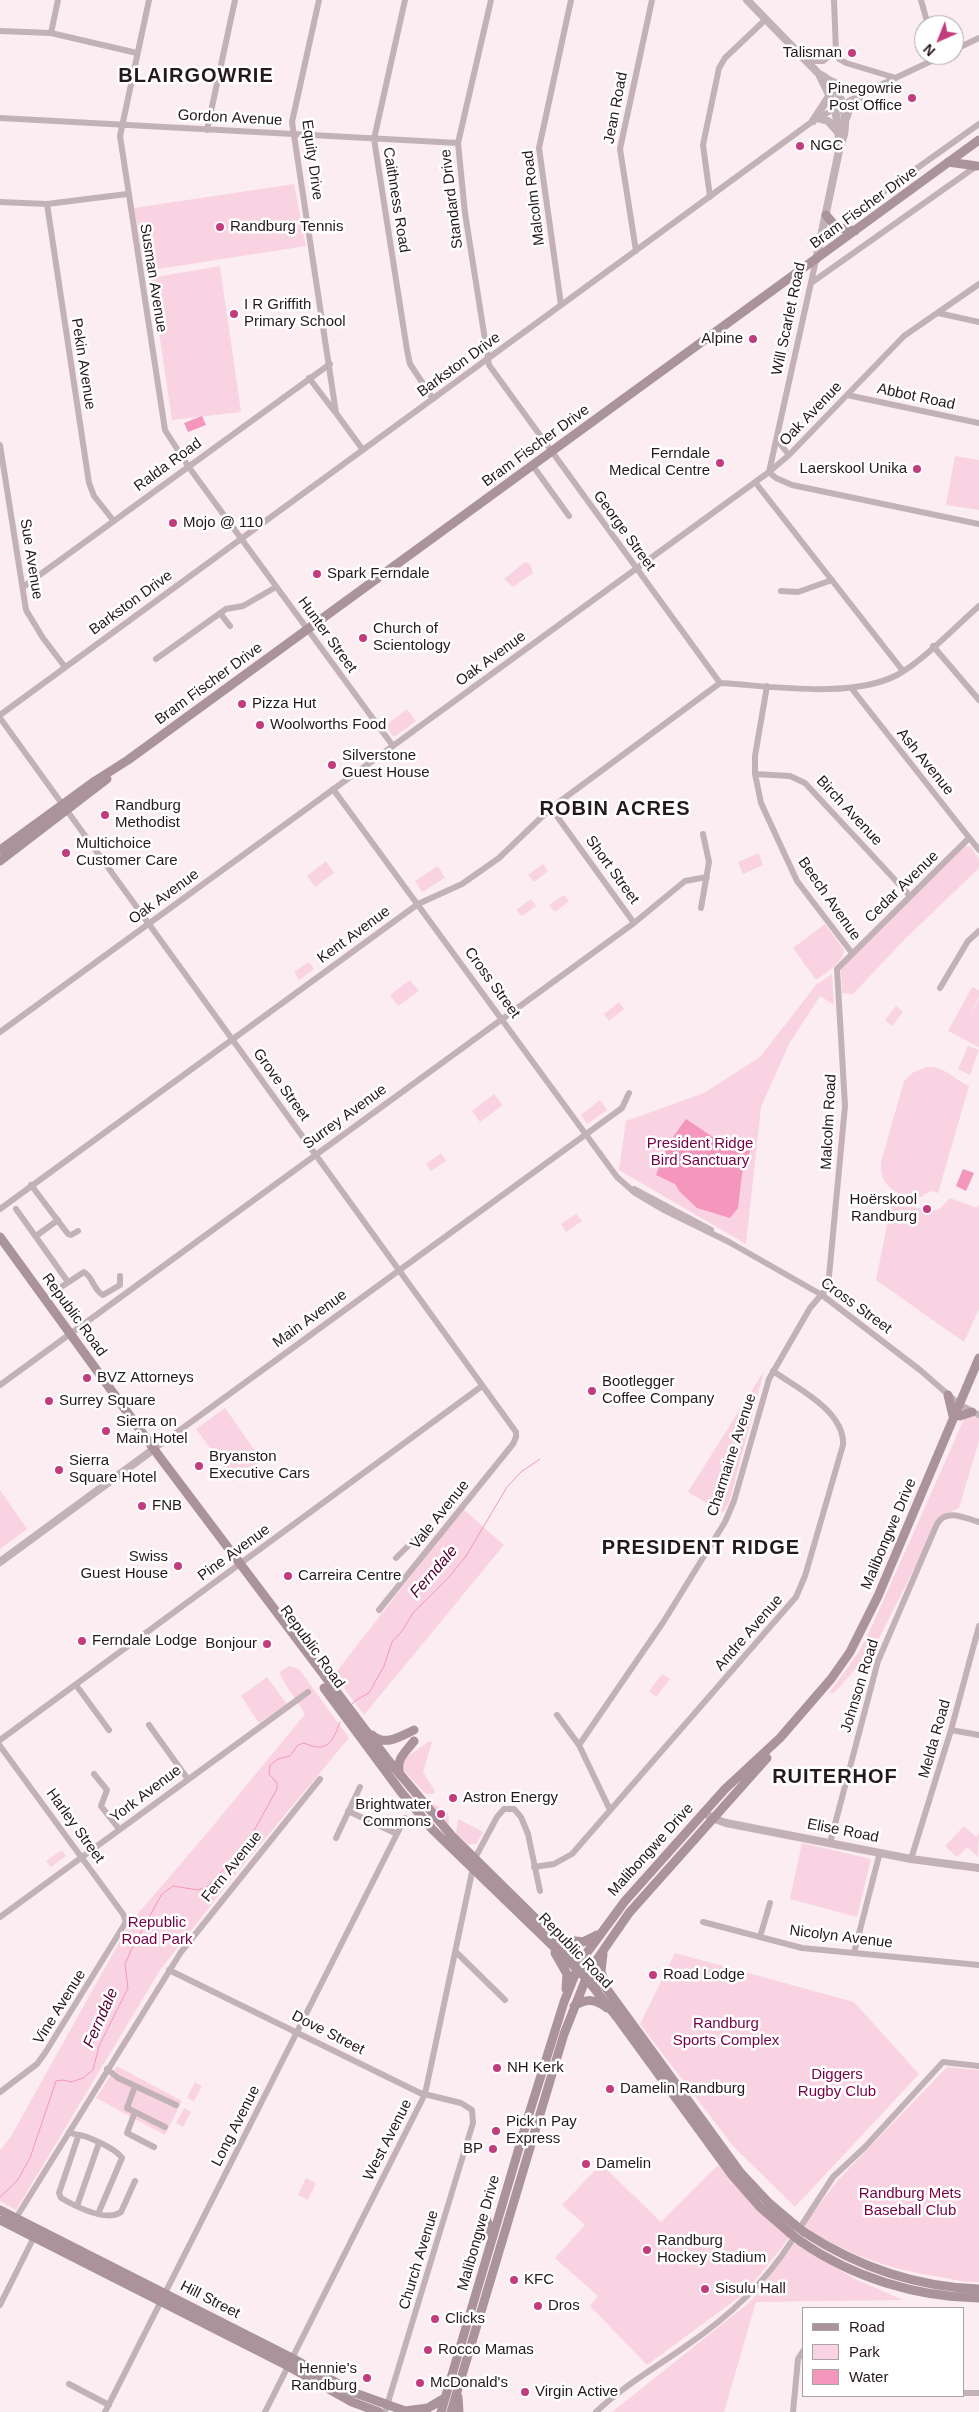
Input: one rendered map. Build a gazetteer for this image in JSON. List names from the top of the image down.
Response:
{
  "streets": {
    "main road": [
      "Bram Fischer Drive",
      "Republic Road",
      "Malibongwe Drive",
      "Hill Street"
    ],
    "street": [
      "Jean Road",
      "Gordon Avenue",
      "Equity Drive",
      "Malcolm Road",
      "Standard Drive",
      "Caithness Road",
      "Susman Avenue",
      "Will Scarlet Road",
      "Pekin Avenue",
      "Barkston Drive",
      "Abbot Road",
      "Oak Avenue",
      "Ralda Road",
      "George Street",
      "Sue Avenue",
      "Hunter Street",
      "Ash Avenue",
      "Birch Avenue",
      "Short Street",
      "Cedar Avenue",
      "Beech Avenue",
      "Kent Avenue",
      "Cross Street",
      "Grove Street",
      "Surrey Avenue",
      "Main Avenue",
      "Charmaine Avenue",
      "Vale Avenue",
      "Pine Avenue",
      "Andre Avenue",
      "Johnson Road",
      "Melda Road",
      "York Avenue",
      "Harley Street",
      "Elise Road",
      "Fern Avenue",
      "Nicolyn Avenue",
      "Vine Avenue",
      "Dove Street",
      "Long Avenue",
      "West Avenue",
      "Church Avenue"
    ]
  },
  "crossings": [
    ["Jean Road", "Barkston Drive"],
    ["Gordon Avenue", "Equity Drive"],
    ["Gordon Avenue", "Standard Drive"],
    ["Gordon Avenue", "Caithness Road"],
    ["Gordon Avenue", "Susman Avenue"],
    ["Equity Drive", "Barkston Drive"],
    ["Equity Drive", "Ralda Road"],
    ["Malcolm Road", "Barkston Drive"],
    ["Malcolm Road", "Cedar Avenue"],
    ["Malcolm Road", "Beech Avenue"],
    ["Malcolm Road", "Cross Street"],
    ["Malcolm Road", "Charmaine Avenue"],
    ["Standard Drive", "Barkston Drive"],
    ["Standard Drive", "George Street"],
    ["Caithness Road", "Barkston Drive"],
    ["Bram Fischer Drive", "Will Scarlet Road"],
    ["Bram Fischer Drive", "George Street"],
    ["Bram Fischer Drive", "Hunter Street"],
    ["Bram Fischer Drive", "Grove Street"],
    ["Susman Avenue", "Barkston Drive"],
    ["Susman Avenue", "Ralda Road"],
    ["Susman Avenue", "Hunter Street"],
    ["Will Scarlet Road", "Barkston Drive"],
    ["Will Scarlet Road", "Oak Avenue"],
    ["Pekin Avenue", "Ralda Road"],
    ["Barkston Drive", "Sue Avenue"],
    ["Barkston Drive", "Hunter Street"],
    ["Barkston Drive", "Grove Street"],
    ["Abbot Road", "Oak Avenue"],
    ["Oak Avenue", "George Street"],
    ["Oak Avenue", "Hunter Street"],
    ["Oak Avenue", "Cross Street"],
    ["Oak Avenue", "Grove Street"],
    ["Ralda Road", "Sue Avenue"],
    ["George Street", "Kent Avenue"],
    ["Ash Avenue", "Cedar Avenue"],
    ["Birch Avenue", "Cedar Avenue"],
    ["Birch Avenue", "Beech Avenue"],
    ["Short Street", "Kent Avenue"],
    ["Short Street", "Surrey Avenue"],
    ["Cedar Avenue", "Beech Avenue"],
    ["Kent Avenue", "Cross Street"],
    ["Kent Avenue", "Grove Street"],
    ["Cross Street", "Surrey Avenue"],
    ["Cross Street", "Main Avenue"],
    ["Cross Street", "Charmaine Avenue"],
    ["Cross Street", "Malibongwe Drive"],
    ["Grove Street", "Surrey Avenue"],
    ["Grove Street", "Main Avenue"],
    ["Grove Street", "Vale Avenue"],
    ["Grove Street", "Pine Avenue"],
    ["Surrey Avenue", "Republic Road"],
    ["Republic Road", "Main Avenue"],
    ["Republic Road", "Malibongwe Drive"],
    ["Republic Road", "Pine Avenue"],
    ["Republic Road", "West Avenue"],
    ["Charmaine Avenue", "Andre Avenue"],
    ["Malibongwe Drive", "Elise Road"],
    ["Andre Avenue", "West Avenue"],
    ["Johnson Road", "Elise Road"],
    ["Melda Road", "Elise Road"],
    ["York Avenue", "Harley Street"],
    ["Harley Street", "Vine Avenue"],
    ["Fern Avenue", "Dove Street"],
    ["Fern Avenue", "Hill Street"],
    ["Dove Street", "Long Avenue"],
    ["Dove Street", "West Avenue"],
    ["Dove Street", "Church Avenue"],
    ["Long Avenue", "Hill Street"],
    ["West Avenue", "Hill Street"],
    ["Church Avenue", "Hill Street"]
  ],
  "districts": [
    "BLAIRGOWRIE",
    "ROBIN ACRES",
    "PRESIDENT RIDGE",
    "RUITERHOF"
  ],
  "water": ["Ferndale"],
  "parks": [
    "President Ridge Bird Sanctuary",
    "Republic Road Park",
    "Randburg Sports Complex",
    "Diggers Rugby Club",
    "Randburg Mets Baseball Club"
  ],
  "places": [
    "Talisman",
    "Pinegowrie Post Office",
    "NGC",
    "Randburg Tennis",
    "I R Griffith Primary School",
    "Alpine",
    "Ferndale Medical Centre",
    "Laerskool Unika",
    "Mojo @ 110",
    "Spark Ferndale",
    "Church of Scientology",
    "Pizza Hut",
    "Woolworths Food",
    "Silverstone Guest House",
    "Randburg Methodist",
    "Multichoice Customer Care",
    "Hoërskool Randburg",
    "BVZ Attorneys",
    "Bootlegger Coffee Company",
    "Surrey Square",
    "Sierra on Main Hotel",
    "Bryanston Executive Cars",
    "Sierra Square Hotel",
    "FNB",
    "Swiss Guest House",
    "Carreira Centre",
    "Ferndale Lodge",
    "Bonjour",
    "Astron Energy",
    "Brightwater Commons",
    "Road Lodge",
    "NH Kerk",
    "Damelin Randburg",
    "Pick n Pay Express",
    "BP",
    "Damelin",
    "Randburg Hockey Stadium",
    "KFC",
    "Sisulu Hall",
    "Dros",
    "Clicks",
    "Rocco Mamas",
    "Hennie's Randburg",
    "McDonald's",
    "Virgin Active"
  ],
  "legend": ["Road", "Park", "Water"],
  "north": "bottom left"
}
